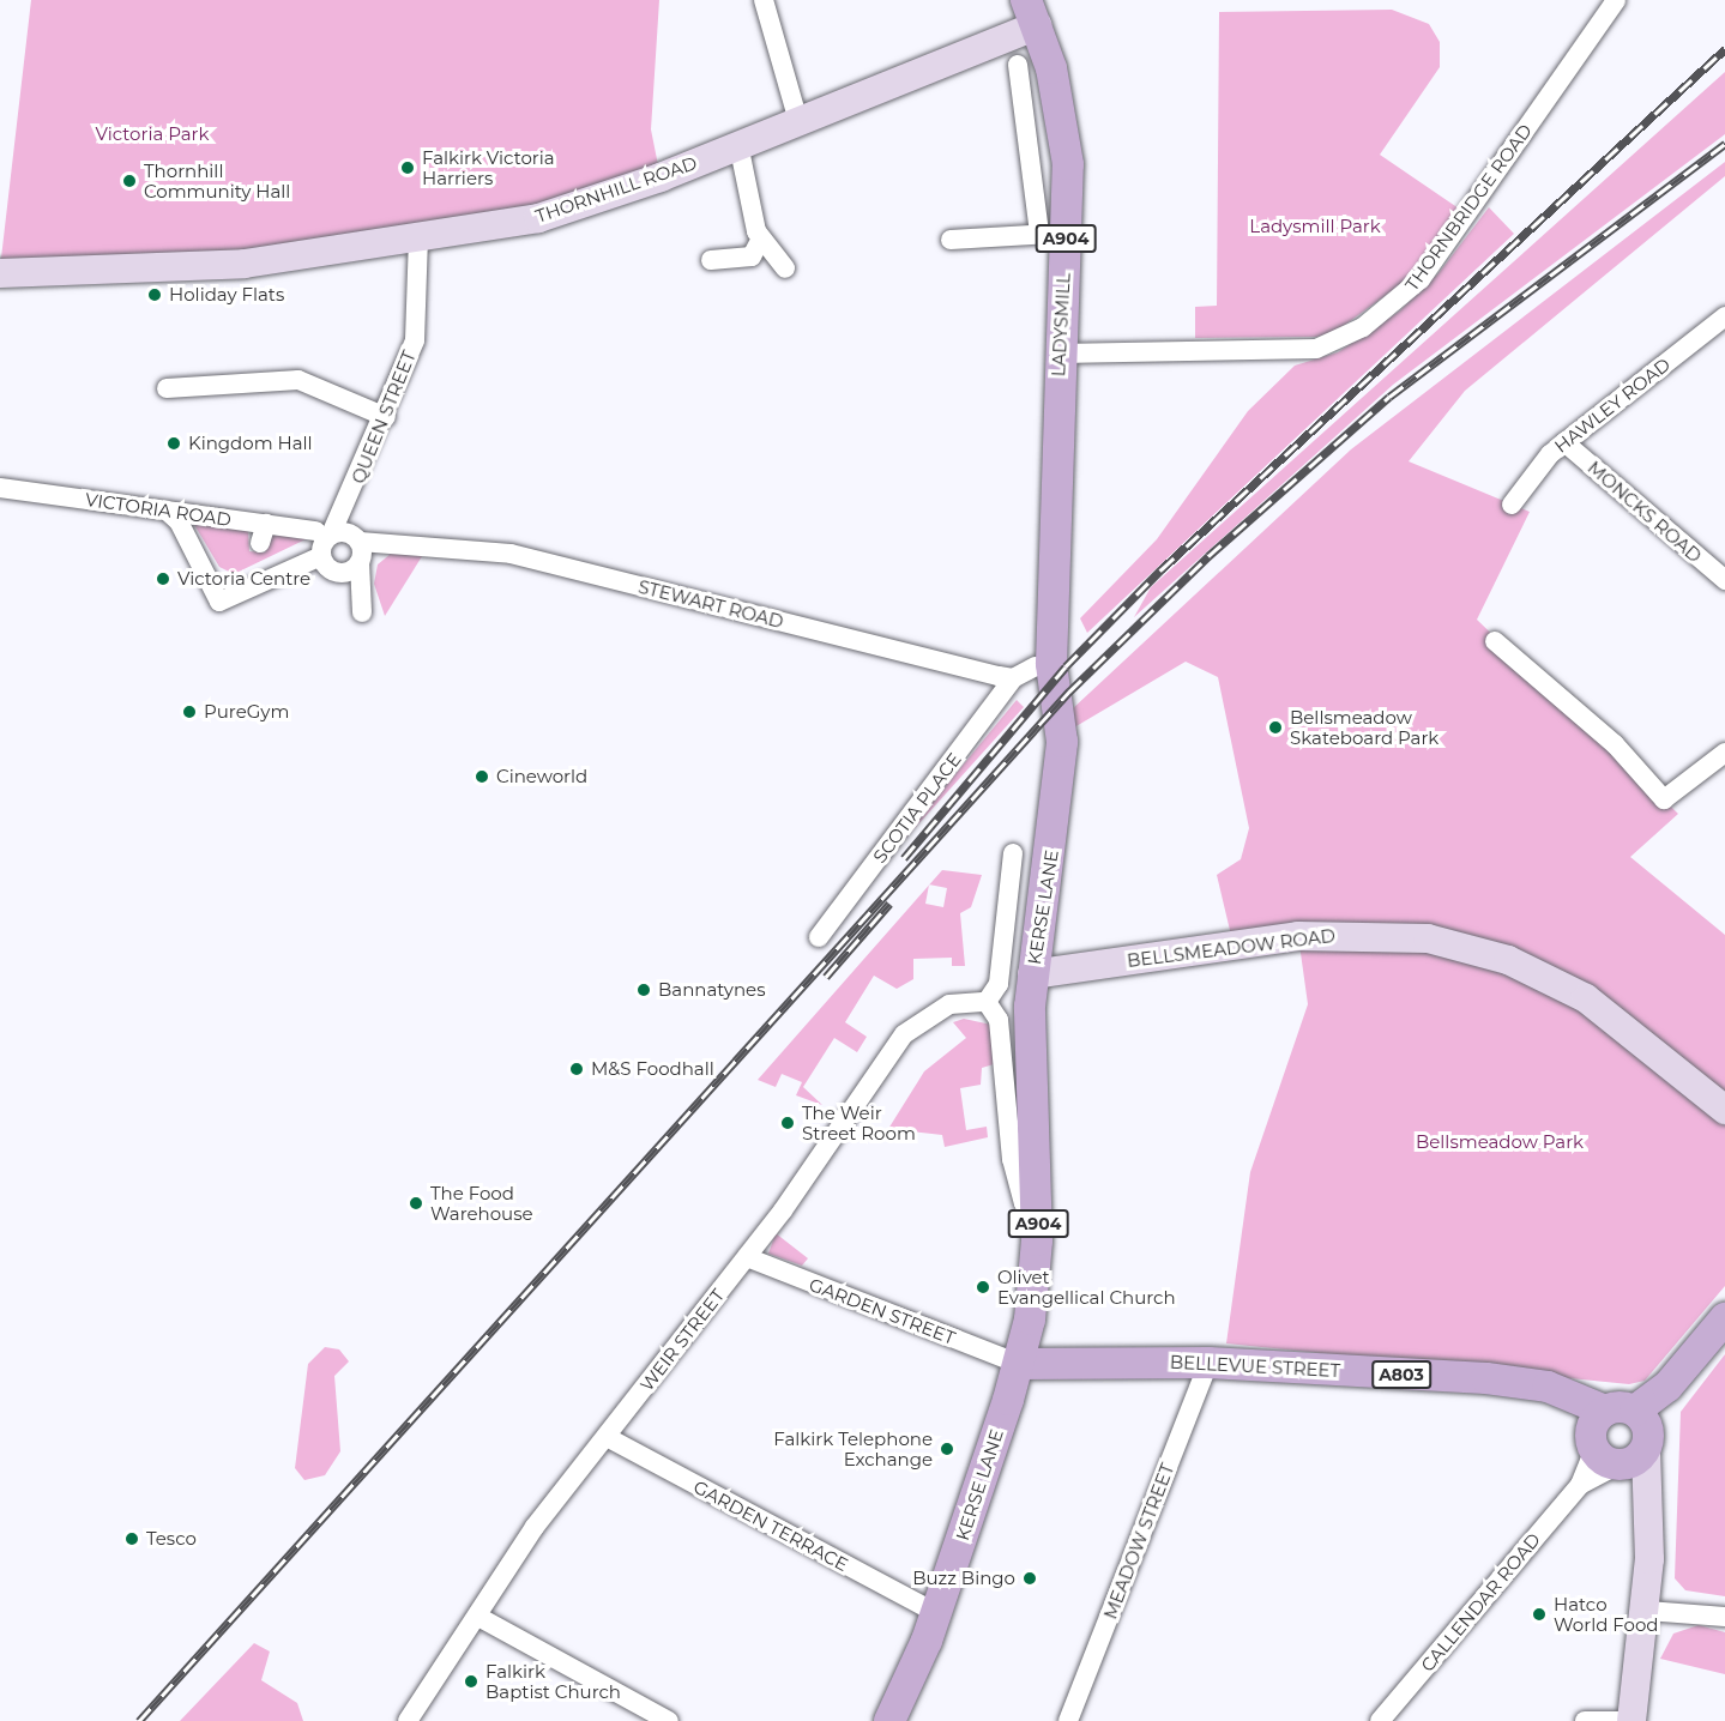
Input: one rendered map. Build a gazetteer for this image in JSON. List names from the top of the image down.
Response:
{
  "streets": {
    "main road": [
      "A904",
      "LADYSMILL",
      "KERSE LANE",
      "BELLEVUE STREET",
      "A803",
      "CALLENDAR ROAD"
    ],
    "street": [
      "THORNHILL ROAD",
      "THORNBRIDGE ROAD",
      "HAWLEY ROAD",
      "QUEEN STREET",
      "VICTORIA ROAD",
      "MONCKS ROAD",
      "STEWART ROAD",
      "SCOTIA PLACE",
      "BELLSMEADOW ROAD",
      "GARDEN STREET",
      "WEIR STREET",
      "GARDEN TERRACE",
      "MEADOW STREET"
    ]
  },
  "crossings": [
    ["THORNHILL ROAD", "LADYSMILL"],
    ["THORNHILL ROAD", "QUEEN STREET"],
    ["THORNBRIDGE ROAD", "LADYSMILL"],
    ["LADYSMILL", "STEWART ROAD"],
    ["LADYSMILL", "SCOTIA PLACE"],
    ["LADYSMILL", "KERSE LANE"],
    ["HAWLEY ROAD", "MONCKS ROAD"],
    ["QUEEN STREET", "VICTORIA ROAD"],
    ["QUEEN STREET", "STEWART ROAD"],
    ["STEWART ROAD", "SCOTIA PLACE"],
    ["STEWART ROAD", "KERSE LANE"],
    ["SCOTIA PLACE", "KERSE LANE"],
    ["KERSE LANE", "BELLSMEADOW ROAD"],
    ["KERSE LANE", "GARDEN STREET"],
    ["KERSE LANE", "WEIR STREET"],
    ["KERSE LANE", "BELLEVUE STREET"],
    ["KERSE LANE", "GARDEN TERRACE"],
    ["GARDEN STREET", "WEIR STREET"],
    ["GARDEN STREET", "BELLEVUE STREET"],
    ["WEIR STREET", "GARDEN TERRACE"],
    ["BELLEVUE STREET", "MEADOW STREET"],
    ["BELLEVUE STREET", "CALLENDAR ROAD"]
  ],
  "parks": ["Victoria Park", "Ladysmill Park", "Bellsmeadow Park"],
  "places": [
    "Falkirk Victoria Harriers",
    "Thornhill Community Hall",
    "Holiday Flats",
    "Kingdom Hall",
    "Victoria Centre",
    "PureGym",
    "Bellsmeadow Skateboard Park",
    "Cineworld",
    "Bannatynes",
    "M&S Foodhall",
    "The Weir Street Room",
    "The Food Warehouse",
    "Olivet Evangellical Church",
    "Falkirk Telephone Exchange",
    "Tesco",
    "Buzz Bingo",
    "Hatco World Food",
    "Falkirk Baptist Church"
  ]
}
